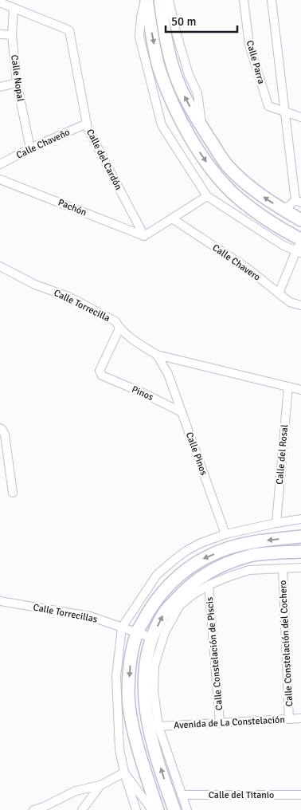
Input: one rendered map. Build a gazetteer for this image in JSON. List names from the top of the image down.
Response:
{
  "streets": {
    "street": [
      "Calle Parra",
      "Calle Nopal",
      "Calle Chaveño",
      "Calle del Cardón",
      "Pachón",
      "Calle Chavero",
      "Calle Torrecilla",
      "Pinos",
      "Calle Pinos",
      "Calle del Rosal",
      "Calle Torrecillas",
      "Calle Constelación del Cochero",
      "Calle Constelación de Piscis",
      "Avenida de La Constelación",
      "Calle del Titanio"
    ]
  },
  "crossings": [
    ["Calle Nopal", "Calle Chaveño"],
    ["Calle Nopal", "Calle del Cardón"],
    ["Calle Chaveño", "Calle del Cardón"],
    ["Calle del Cardón", "Pachón"],
    ["Calle Torrecilla", "Pinos"],
    ["Calle Torrecilla", "Calle Pinos"],
    ["Calle Torrecilla", "Calle del Rosal"],
    ["Pinos", "Calle Pinos"],
    ["Calle Constelación del Cochero", "Avenida de La Constelación"],
    ["Calle Constelación de Piscis", "Avenida de La Constelación"]
  ],
  "scale_bar": "50 m"
}
